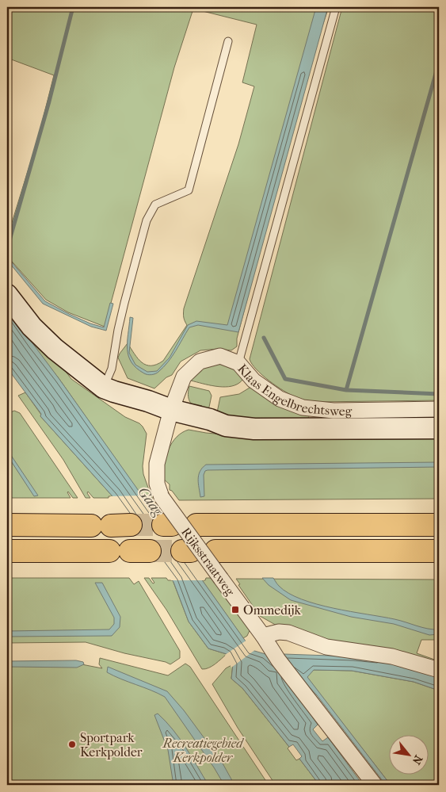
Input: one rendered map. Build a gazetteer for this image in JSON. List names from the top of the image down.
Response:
{
  "streets": {
    "main road": ["Klaas Engelbrechtsweg"],
    "street": ["Rijksstraatweg"]
  },
  "crossings": [
    ["Klaas Engelbrechtsweg", "Rijksstraatweg"]
  ],
  "water": ["Gaag"],
  "parks": ["Recreatiegebied Kerkpolder"],
  "places": {
    "transit": ["Ommedijk"],
    "other": ["Sportpark Kerkpolder"]
  },
  "north": "bottom right"
}
